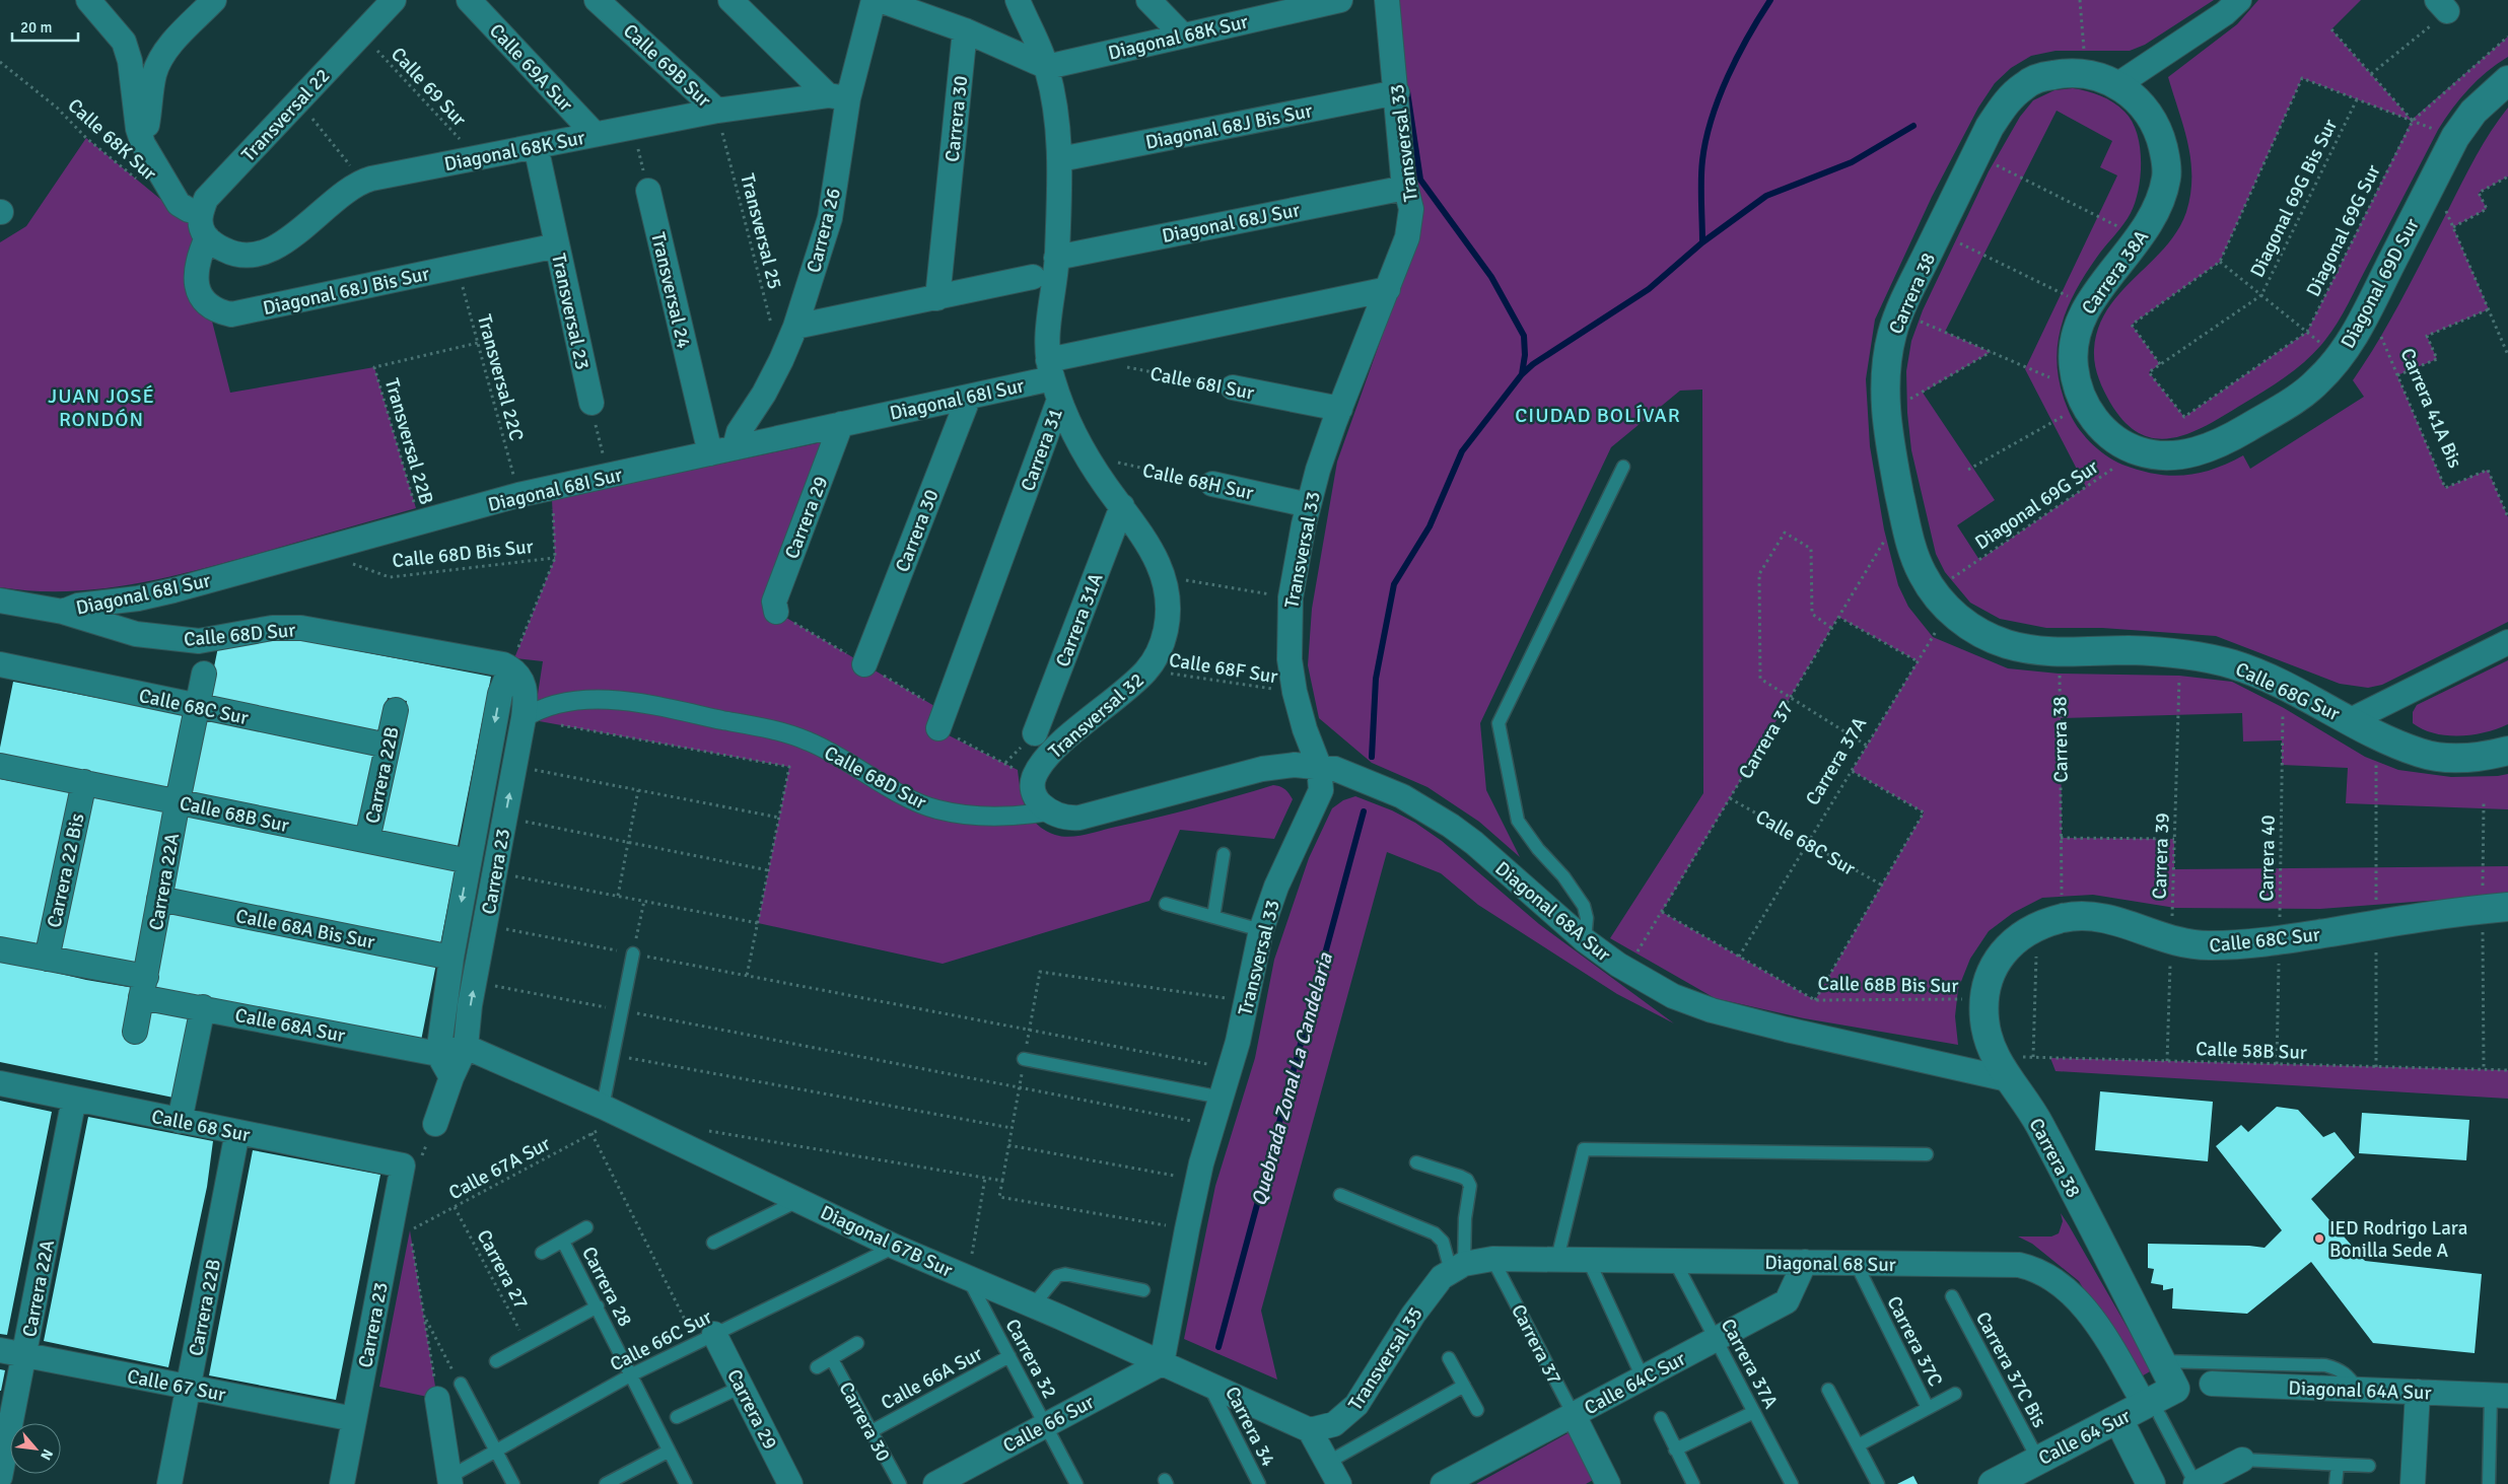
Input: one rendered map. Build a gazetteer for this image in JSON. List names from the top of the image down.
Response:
{
  "streets": {
    "street": [
      "Diagonal 68K Sur",
      "Calle 69B Sur",
      "Calle 69A Sur",
      "Transversal 22",
      "Carrera 30",
      "Diagonal 68J Bis Sur",
      "Transversal 33",
      "Diagonal 68J Sur",
      "Carrera 26",
      "Carrera 38A",
      "Diagonal 69D Sur",
      "Transversal 24",
      "Carrera 38",
      "Transversal 23",
      "Calle 68I Sur",
      "Diagonal 68I Sur",
      "Carrera 31",
      "Calle 68H Sur",
      "Carrera 29",
      "Carrera 31A",
      "Calle 68D Sur",
      "Calle 68G Sur",
      "Calle 68C Sur",
      "Transversal 32",
      "Carrera 37",
      "Carrera 22B",
      "Calle 68B Sur",
      "Carrera 22 Bis",
      "Carrera 23",
      "Carrera 22A",
      "Diagonal 68A Sur",
      "Calle 68A Bis Sur",
      "Calle 68A Sur",
      "Calle 68 Sur",
      "Diagonal 67B Sur",
      "Diagonal 68 Sur",
      "Transversal 35",
      "Calle 64C Sur",
      "Calle 67 Sur",
      "Diagonal 64A Sur",
      "Calle 66 Sur",
      "Calle 64 Sur"
    ],
    "lane": [
      "Carrera 37A",
      "Carrera 28",
      "Calle 66C Sur",
      "Carrera 37C",
      "Carrera 32",
      "Carrera 37C Bis",
      "Calle 66A Sur",
      "Carrera 34"
    ],
    "path": [
      "Calle 69 Sur",
      "Calle 68K Sur",
      "Diagonal 69G Bis Sur",
      "Diagonal 69G Sur",
      "Transversal 25",
      "Transversal 22C",
      "Carrera 41A Bis",
      "Transversal 22B",
      "Calle 68D Bis Sur",
      "Calle 68F Sur",
      "Carrera 39",
      "Carrera 40",
      "Calle 68B Bis Sur",
      "Calle 58B Sur",
      "Calle 67A Sur",
      "Carrera 27"
    ]
  },
  "crossings": [
    ["Diagonal 68K Sur", "Calle 69B Sur"],
    ["Diagonal 68K Sur", "Calle 69A Sur"],
    ["Diagonal 68K Sur", "Calle 69 Sur"],
    ["Diagonal 68K Sur", "Diagonal 68J Bis Sur"],
    ["Diagonal 68K Sur", "Carrera 26"],
    ["Diagonal 68K Sur", "Transversal 25"],
    ["Diagonal 68K Sur", "Transversal 23"],
    ["Diagonal 68K Sur", "Carrera 31"],
    ["Calle 69B Sur", "Transversal 25"],
    ["Calle 69 Sur", "Transversal 22"],
    ["Carrera 30", "Diagonal 68I Sur"],
    ["Carrera 30", "Calle 66A Sur"],
    ["Diagonal 68J Bis Sur", "Transversal 33"],
    ["Diagonal 68J Bis Sur", "Transversal 23"],
    ["Diagonal 68J Bis Sur", "Transversal 22C"],
    ["Diagonal 68J Bis Sur", "Carrera 31"],
    ["Transversal 33", "Diagonal 68J Sur"],
    ["Transversal 33", "Calle 68I Sur"],
    ["Transversal 33", "Diagonal 68I Sur"],
    ["Transversal 33", "Calle 68H Sur"],
    ["Transversal 33", "Calle 68D Sur"],
    ["Transversal 33", "Calle 68F Sur"],
    ["Transversal 33", "Diagonal 68A Sur"],
    ["Transversal 33", "Diagonal 67B Sur"],
    ["Transversal 33", "Calle 66 Sur"],
    ["Diagonal 69G Bis Sur", "Diagonal 69G Sur"],
    ["Diagonal 68J Sur", "Carrera 31"],
    ["Carrera 26", "Transversal 25"],
    ["Carrera 26", "Diagonal 68I Sur"],
    ["Diagonal 69G Sur", "Carrera 38A"],
    ["Diagonal 69G Sur", "Diagonal 69D Sur"],
    ["Carrera 38A", "Diagonal 69D Sur"],
    ["Carrera 38A", "Carrera 38"],
    ["Diagonal 69D Sur", "Carrera 41A Bis"],
    ["Transversal 24", "Diagonal 68I Sur"],
    ["Carrera 38", "Calle 68G Sur"],
    ["Carrera 38", "Calle 68C Sur"],
    ["Carrera 38", "Carrera 37"],
    ["Carrera 38", "Carrera 37A"],
    ["Carrera 38", "Diagonal 68A Sur"],
    ["Carrera 38", "Calle 68B Bis Sur"],
    ["Carrera 38", "Calle 58B Sur"],
    ["Carrera 38", "Calle 64 Sur"],
    ["Transversal 22C", "Diagonal 68I Sur"],
    ["Transversal 22C", "Transversal 22B"],
    ["Diagonal 68I Sur", "Transversal 22B"],
    ["Diagonal 68I Sur", "Carrera 31"],
    ["Diagonal 68I Sur", "Carrera 29"],
    ["Diagonal 68I Sur", "Calle 68D Bis Sur"],
    ["Diagonal 68I Sur", "Calle 68D Sur"],
    ["Diagonal 68I Sur", "Transversal 32"],
    ["Carrera 31", "Transversal 32"],
    ["Calle 68H Sur", "Transversal 32"],
    ["Carrera 29", "Calle 66C Sur"],
    ["Carrera 31A", "Transversal 32"],
    ["Calle 68D Sur", "Carrera 23"],
    ["Calle 68D Sur", "Diagonal 68A Sur"],
    ["Calle 68F Sur", "Transversal 32"],
    ["Calle 68G Sur", "Carrera 37A"],
    ["Calle 68G Sur", "Carrera 39"],
    ["Calle 68G Sur", "Carrera 40"],
    ["Calle 68C Sur", "Carrera 37"],
    ["Calle 68C Sur", "Carrera 37A"],
    ["Calle 68C Sur", "Carrera 22B"],
    ["Calle 68C Sur", "Carrera 39"],
    ["Calle 68C Sur", "Carrera 40"],
    ["Calle 68C Sur", "Carrera 22A"],
    ["Carrera 37", "Diagonal 68A Sur"],
    ["Carrera 37", "Calle 68B Bis Sur"],
    ["Carrera 37", "Diagonal 68 Sur"],
    ["Carrera 37", "Calle 64C Sur"],
    ["Carrera 37A", "Calle 68B Bis Sur"],
    ["Carrera 37A", "Diagonal 68 Sur"],
    ["Carrera 37A", "Calle 64C Sur"],
    ["Carrera 22B", "Calle 68B Sur"],
    ["Carrera 22B", "Calle 68 Sur"],
    ["Carrera 22B", "Calle 67 Sur"],
    ["Calle 68B Sur", "Carrera 22 Bis"],
    ["Calle 68B Sur", "Carrera 23"],
    ["Calle 68B Sur", "Carrera 22A"],
    ["Carrera 39", "Calle 58B Sur"],
    ["Carrera 40", "Calle 58B Sur"],
    ["Carrera 22 Bis", "Calle 68A Sur"],
    ["Carrera 23", "Calle 68A Bis Sur"],
    ["Carrera 23", "Calle 68A Sur"],
    ["Carrera 23", "Calle 68 Sur"],
    ["Carrera 23", "Calle 67A Sur"],
    ["Carrera 23", "Diagonal 67B Sur"],
    ["Carrera 23", "Calle 67 Sur"],
    ["Carrera 22A", "Calle 68A Bis Sur"],
    ["Carrera 22A", "Calle 68A Sur"],
    ["Carrera 22A", "Calle 68 Sur"],
    ["Carrera 22A", "Calle 67 Sur"],
    ["Diagonal 68A Sur", "Calle 58B Sur"],
    ["Calle 67A Sur", "Diagonal 67B Sur"],
    ["Calle 67A Sur", "Carrera 27"],
    ["Diagonal 67B Sur", "Calle 66C Sur"],
    ["Diagonal 67B Sur", "Carrera 32"],
    ["Diagonal 67B Sur", "Transversal 35"],
    ["Diagonal 67B Sur", "Calle 66 Sur"],
    ["Diagonal 67B Sur", "Carrera 34"],
    ["Diagonal 68 Sur", "Carrera 37C"],
    ["Diagonal 68 Sur", "Transversal 35"],
    ["Diagonal 68 Sur", "Calle 64C Sur"],
    ["Diagonal 68 Sur", "Calle 64 Sur"],
    ["Carrera 28", "Calle 66C Sur"],
    ["Carrera 32", "Calle 66A Sur"],
    ["Carrera 32", "Calle 66 Sur"],
    ["Carrera 37C Bis", "Calle 64 Sur"]
  ],
  "districts": ["JUAN JOSÉ RONDÓN", "CIUDAD BOLÍVAR"],
  "water": ["Quebrada Zonal La Candelaria"],
  "places": ["IED Rodrigo Lara Bonilla Sede A"],
  "scale_bar": "20 m",
  "north": "bottom right"
}
